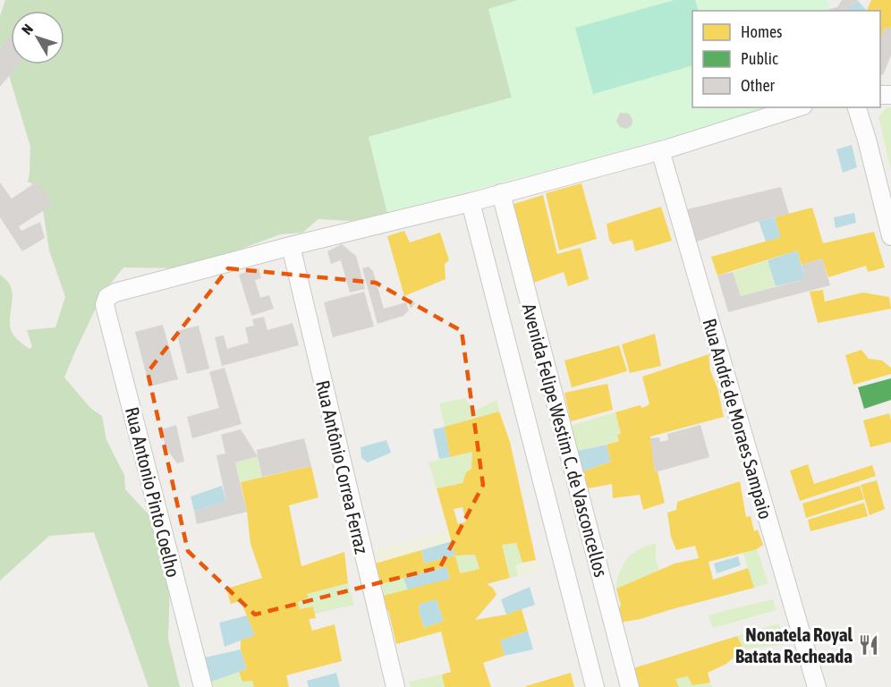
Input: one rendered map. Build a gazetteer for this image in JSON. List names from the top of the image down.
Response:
{
  "streets": {
    "street": [
      "Rua André de Moraes Sampaio",
      "Avenida Felipe Westim C. de Vasconcellos",
      "Rua Antônio Correa Ferraz",
      "Rua Antonio Pinto Coelho"
    ]
  },
  "crossings": [
    ["Rua Antônio Correa Ferraz", "Rua Antonio Pinto Coelho"]
  ],
  "places": {
    "restaurant": ["Nonatela Royal Batata Recheada"]
  },
  "legend": ["Homes", "Public", "Other"],
  "north": "top left"
}
